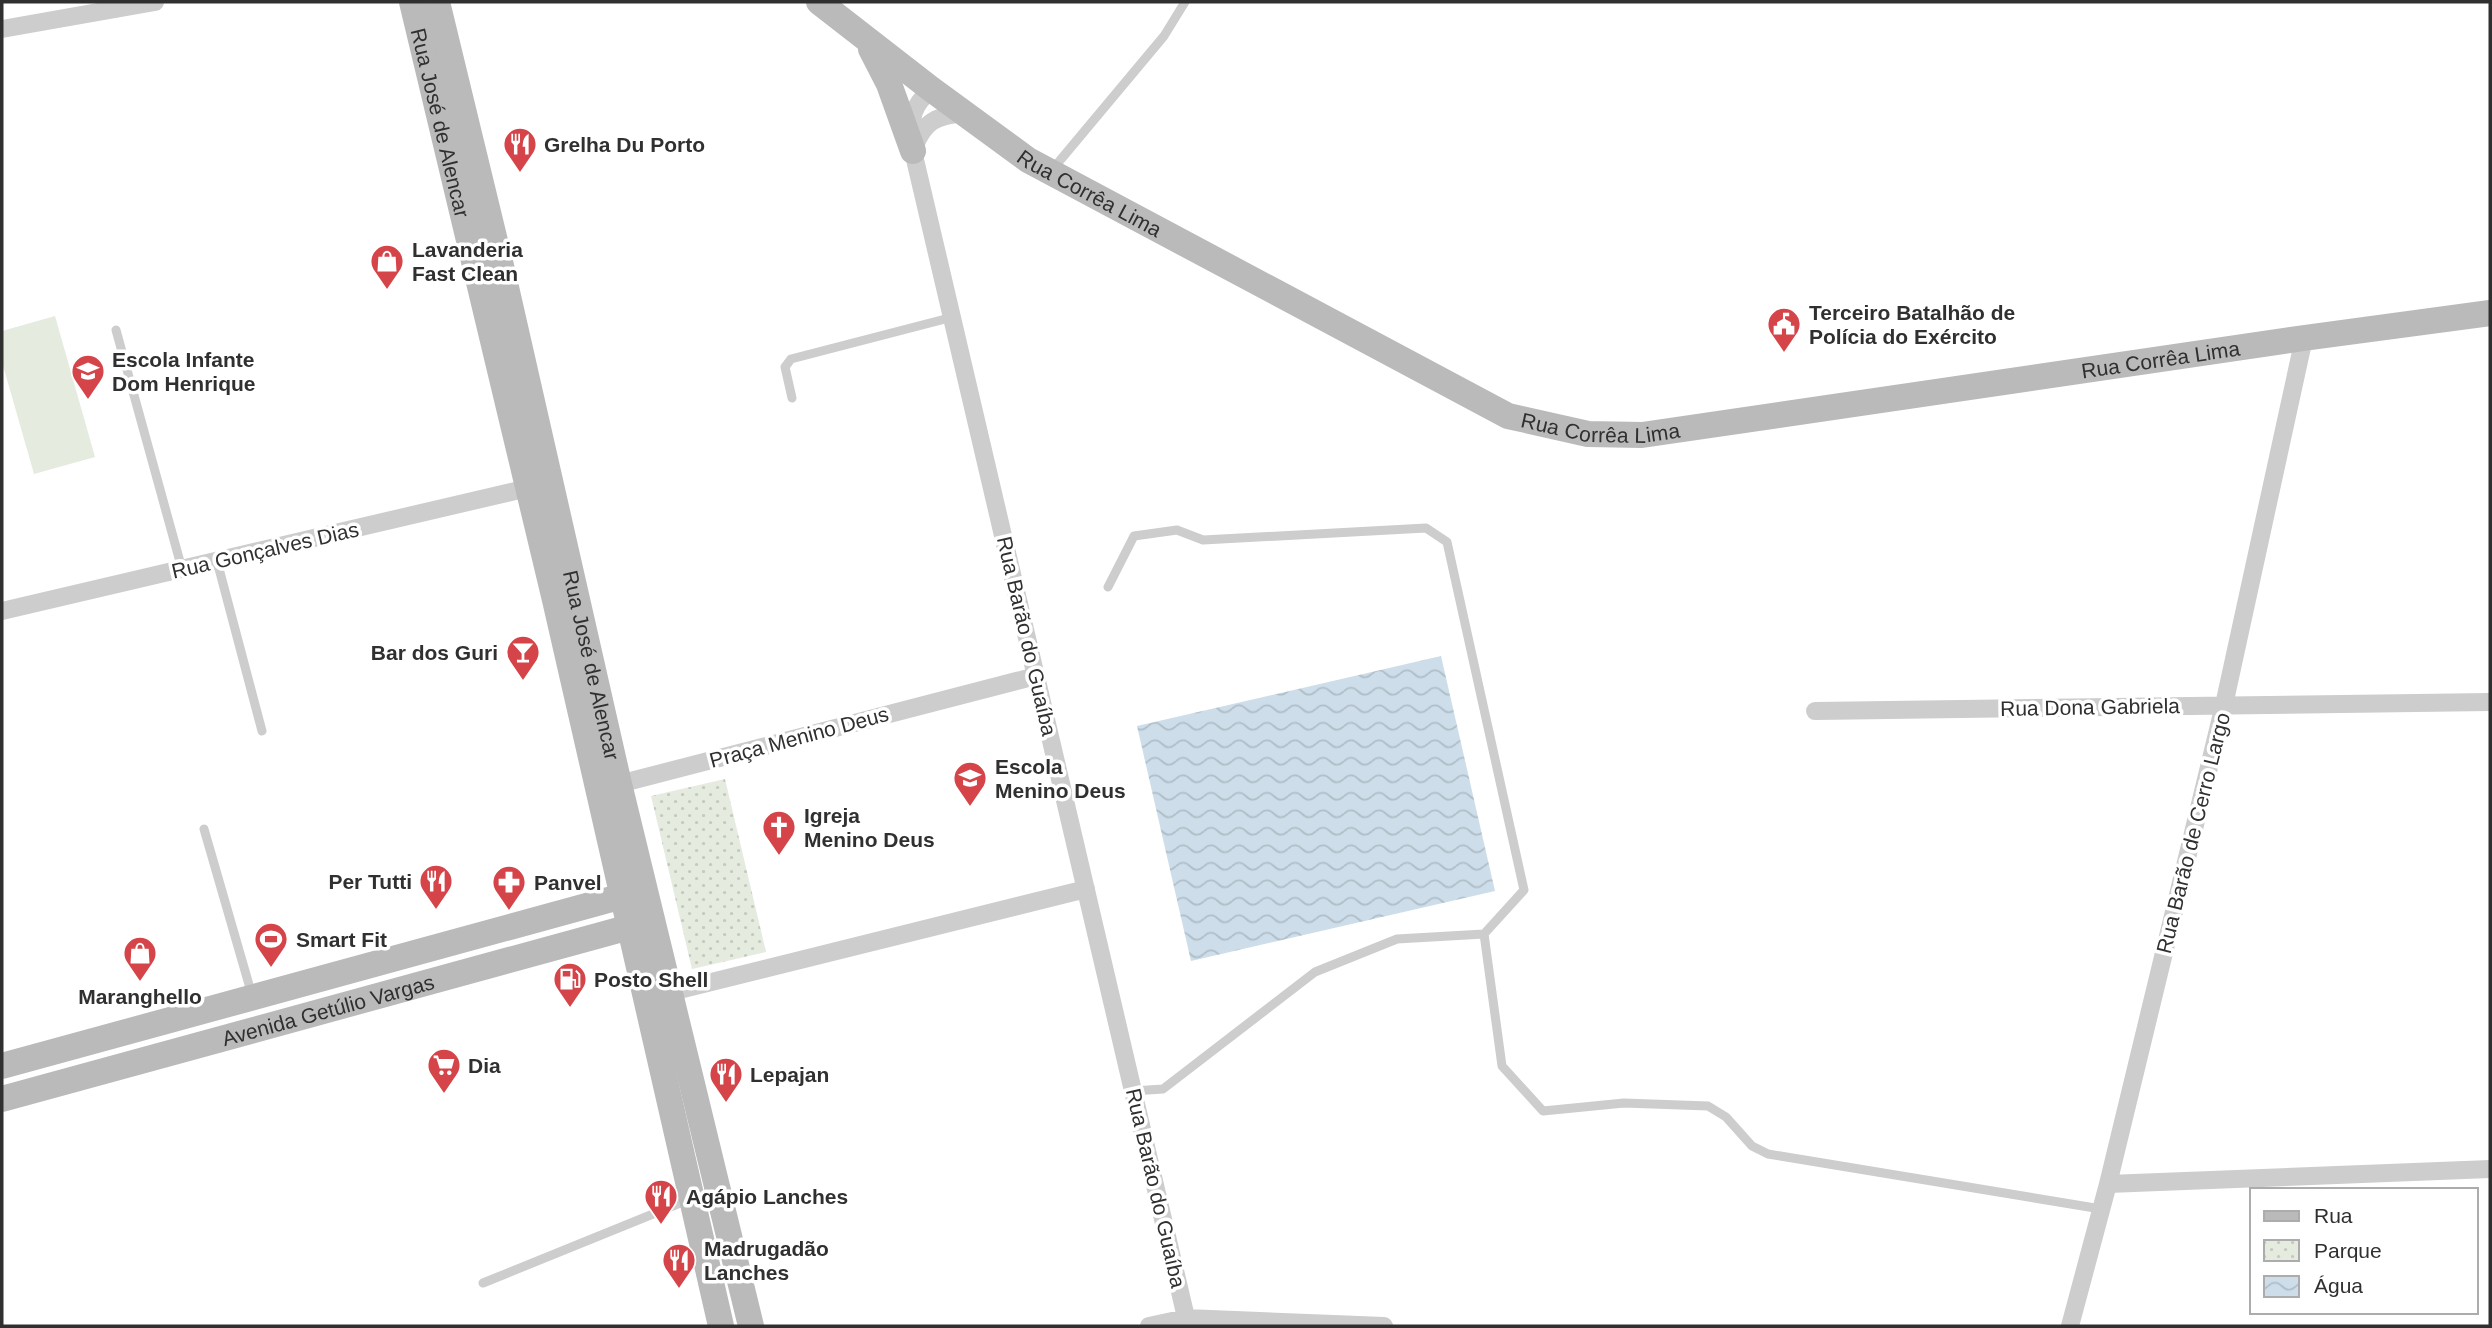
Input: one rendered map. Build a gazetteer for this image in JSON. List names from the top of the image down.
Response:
{
  "streets": {
    "main road": ["Rua José de Alencar", "Rua Corrêa Lima", "Avenida Getúlio Vargas"],
    "street": [
      "Rua Gonçalves Dias",
      "Rua Barão do Guaíba",
      "Rua Dona Gabriela",
      "Praça Menino Deus",
      "Rua Barão de Cerro Largo"
    ]
  },
  "crossings": [
    ["Rua José de Alencar", "Rua Gonçalves Dias"],
    ["Rua José de Alencar", "Praça Menino Deus"],
    ["Rua José de Alencar", "Avenida Getúlio Vargas"],
    ["Rua Corrêa Lima", "Rua Barão do Guaíba"],
    ["Rua Corrêa Lima", "Rua Barão de Cerro Largo"],
    ["Rua Barão do Guaíba", "Praça Menino Deus"],
    ["Rua Dona Gabriela", "Rua Barão de Cerro Largo"]
  ],
  "places": {
    "restaurant": [
      "Grelha Du Porto",
      "Per Tutti",
      "Lepajan",
      "Agápio Lanches",
      "Madrugadão Lanches"
    ],
    "shop": ["Lavanderia Fast Clean", "Maranghello"],
    "public building": ["Terceiro Batalhão de Polícia do Exército"],
    "school or university": ["Escola Infante Dom Henrique", "Escola Menino Deus"],
    "bar": ["Bar dos Guri"],
    "church": ["Igreja Menino Deus"],
    "pharmacy": ["Panvel"],
    "sports": ["Smart Fit"],
    "fuel station": ["Posto Shell"],
    "supermarket": ["Dia"]
  },
  "legend": ["Rua", "Parque", "Água"]
}
